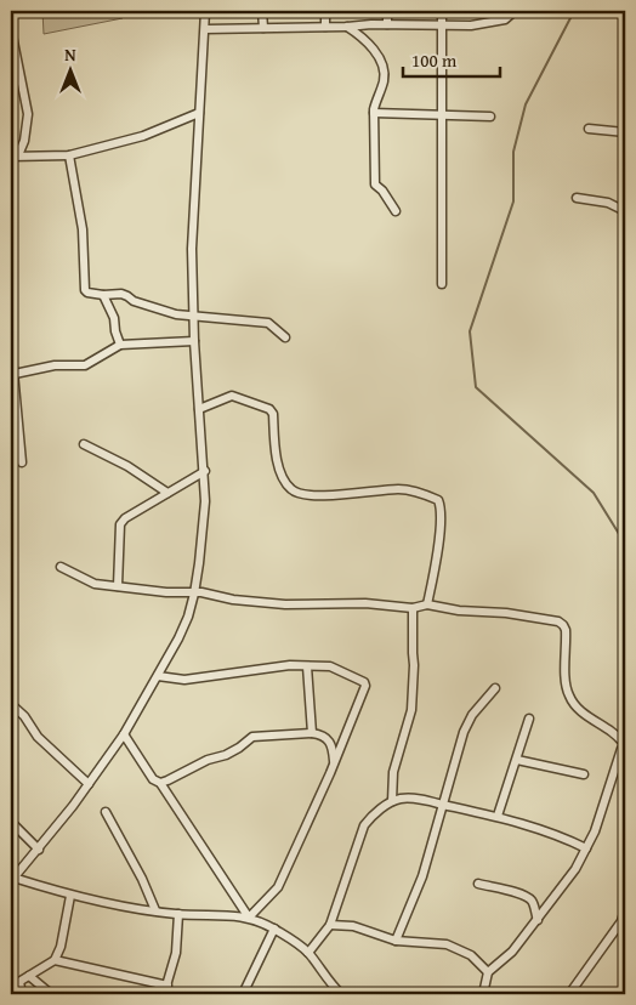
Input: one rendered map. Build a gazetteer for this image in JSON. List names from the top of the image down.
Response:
{
  "scale_bar": "100 m",
  "north": "top"
}
